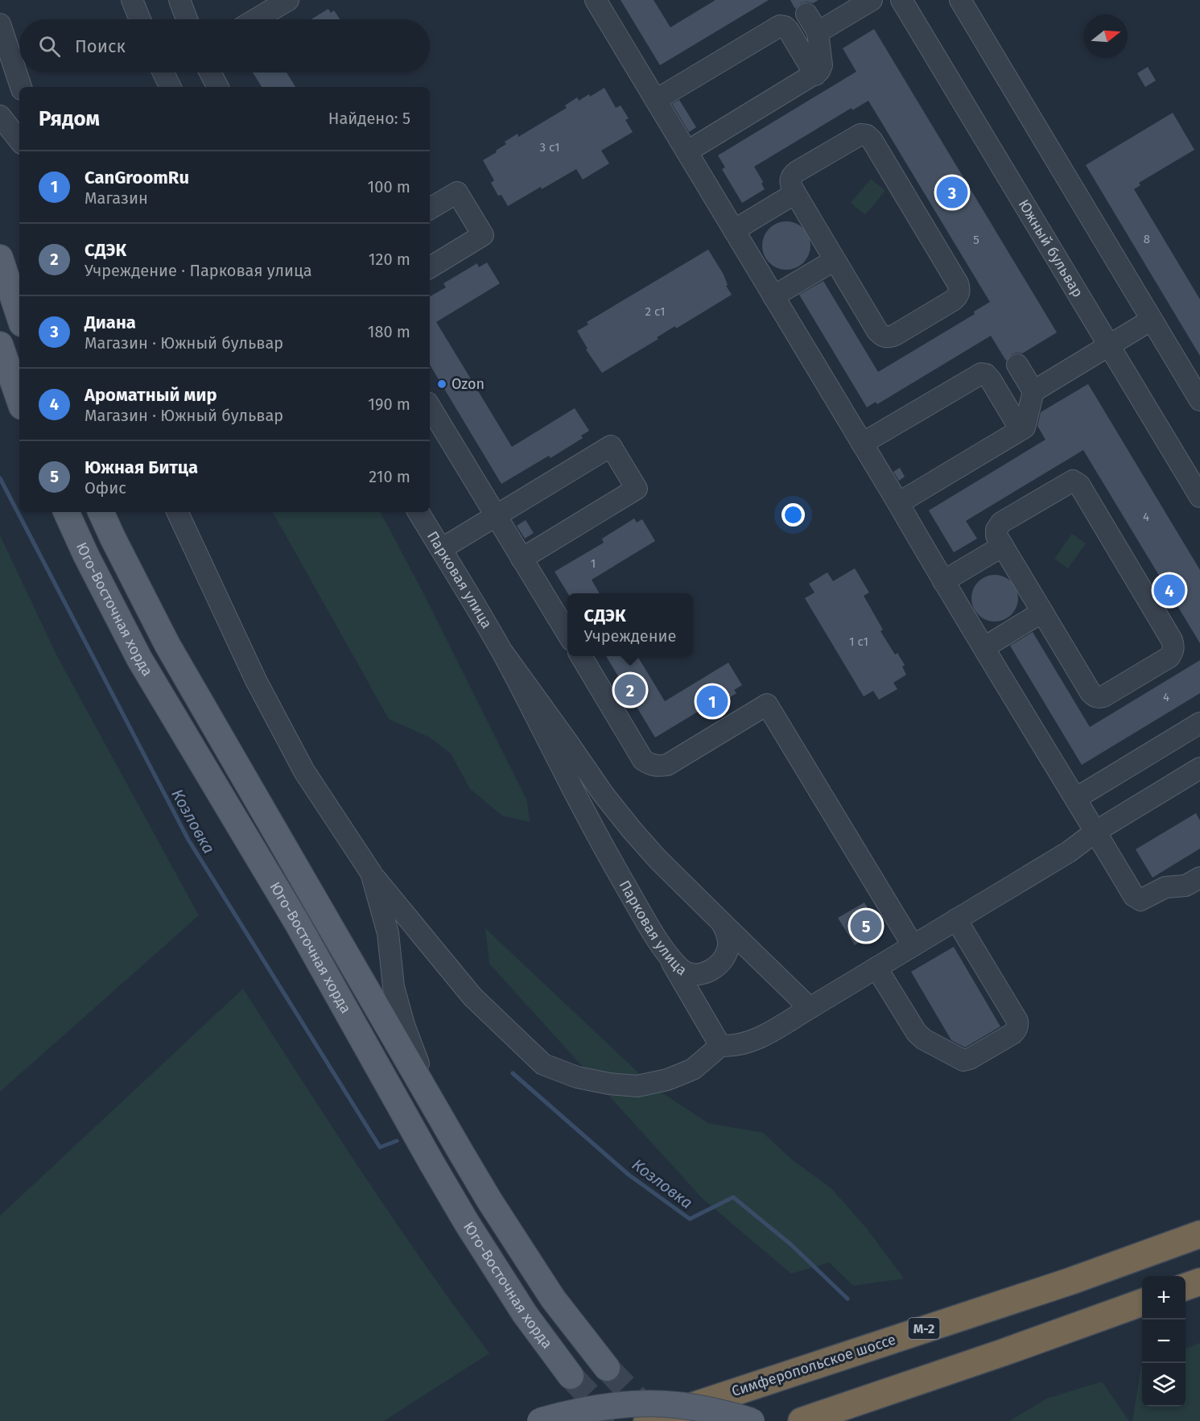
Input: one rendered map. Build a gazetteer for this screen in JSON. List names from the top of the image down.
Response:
{
  "streets": {
    "highway": ["М-2", "Симферопольское шоссе"],
    "main road": ["Юго-Восточная хорда"],
    "street": ["Южный бульвар", "Парковая улица"]
  },
  "water": ["Козловка"],
  "places": ["Ozon"],
  "house_numbers": [
    "3 с1",
    "8",
    "5",
    "2 с1",
    "4",
    "1",
    "1 с1",
    "4"
  ],
  "north": "right",
  "page": {
    "search": "Поиск",
    "heading": ["Рядом", "Найдено: 5"],
    "list": [
      {
        "mark": "1",
        "name": "CanGroomRu",
        "note": "Магазин",
        "value": "100 m"
      },
      {
        "mark": "2",
        "name": "СДЭК",
        "note": "Учреждение · Парковая улица",
        "value": "120 m"
      },
      {
        "mark": "3",
        "name": "Диана",
        "note": "Магазин · Южный бульвар",
        "value": "180 m"
      },
      {
        "mark": "4",
        "name": "Ароматный мир",
        "note": "Магазин · Южный бульвар",
        "value": "190 m"
      },
      {
        "mark": "5",
        "name": "Южная Битца",
        "note": "Офис",
        "value": "210 m"
      }
    ],
    "pins": [
      "3",
      "4",
      "2",
      "1",
      "5"
    ],
    "popup": ["СДЭК", "Учреждение"],
    "map_buttons": ["+", "−"]
  }
}
